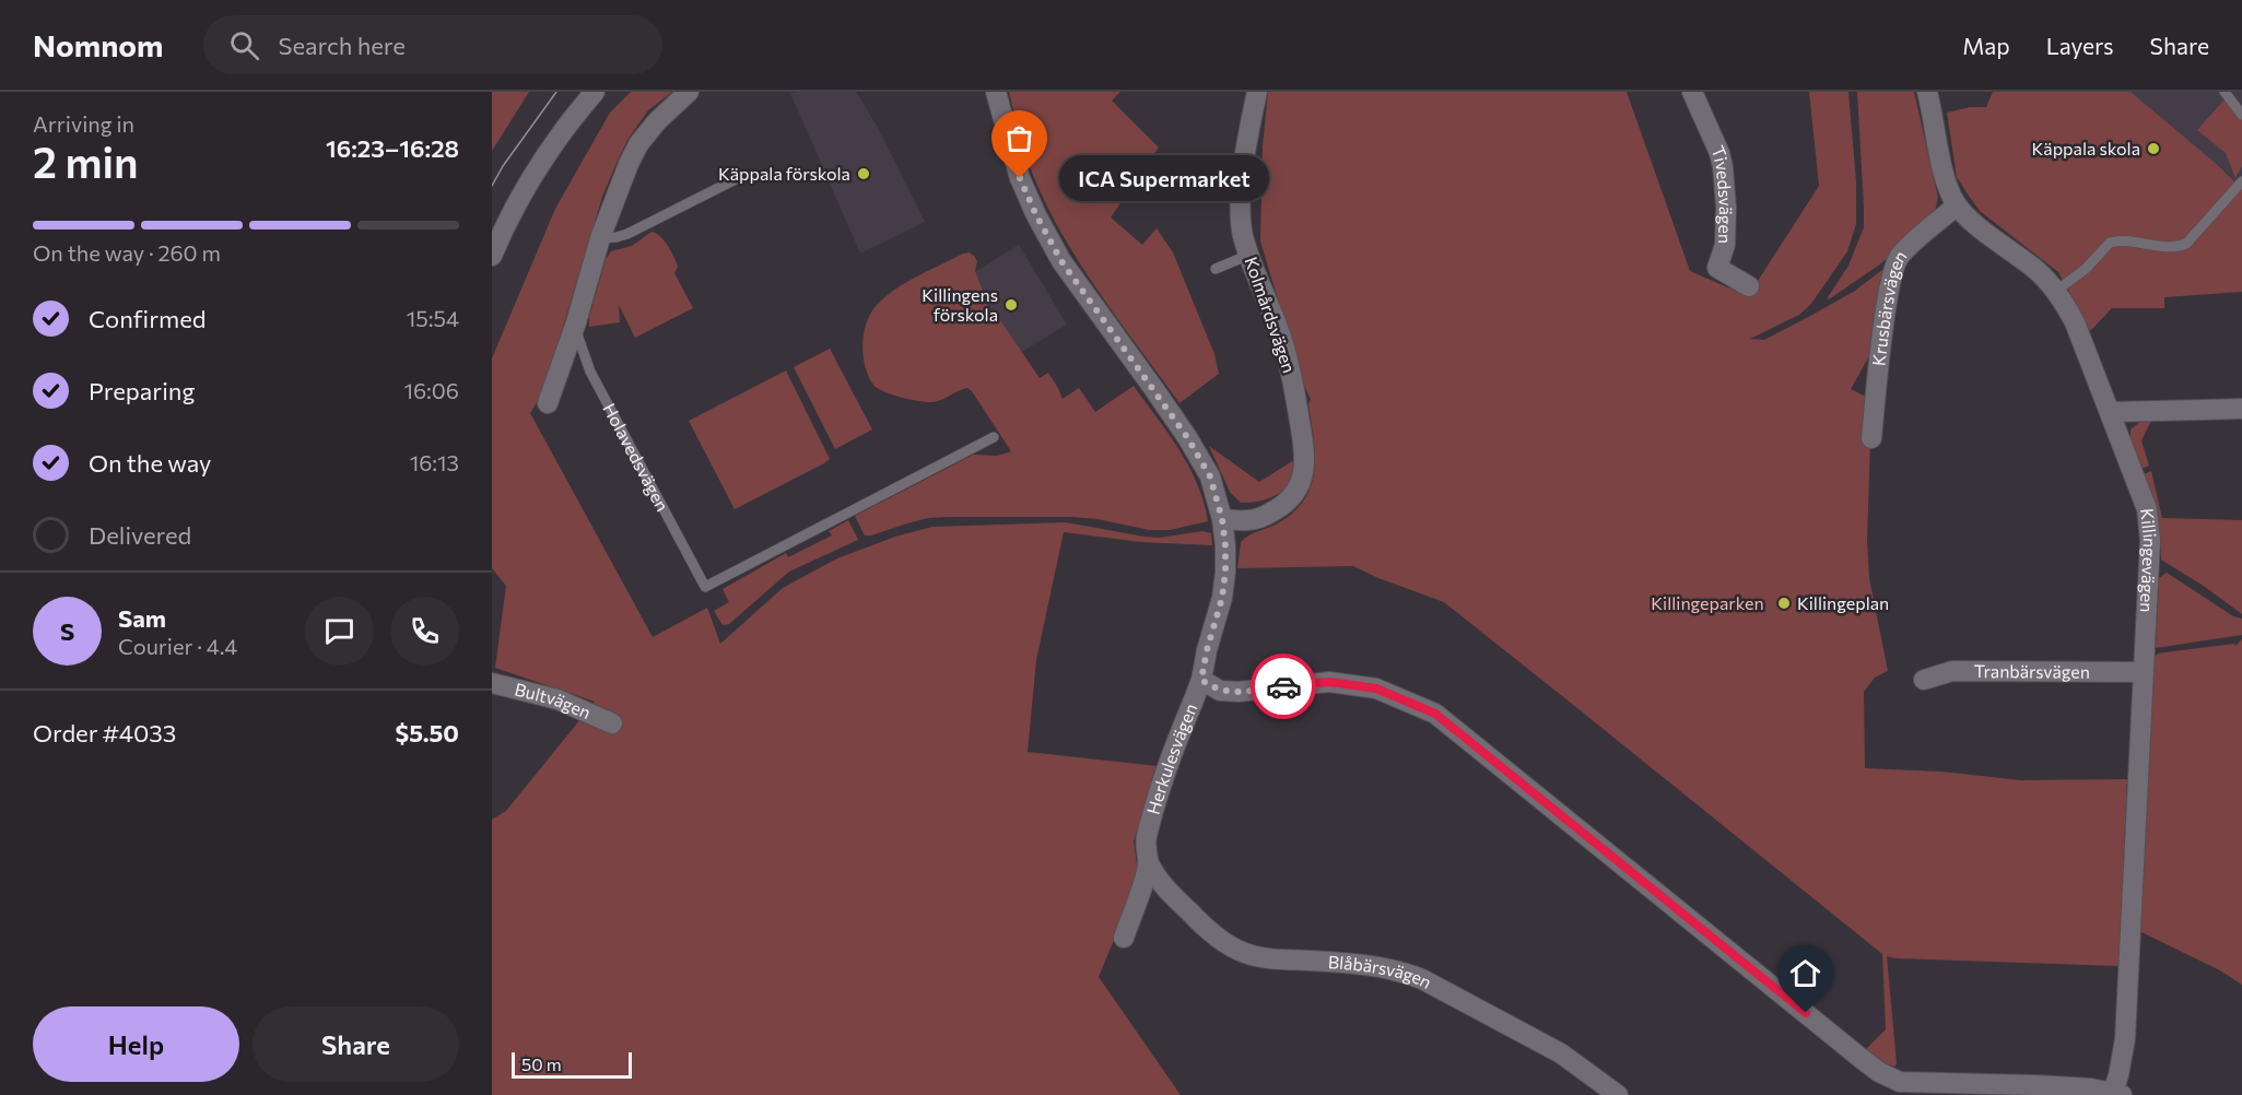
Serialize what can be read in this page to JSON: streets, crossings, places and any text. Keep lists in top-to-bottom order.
{
  "streets": {
    "street": [
      "Tivedsvägen",
      "Krusbärsvägen",
      "Kolmårdsvägen",
      "Holavedsvägen",
      "Killingevägen",
      "Tranbärsvägen",
      "Bultvägen",
      "Herkulesvägen",
      "Blåbärsvägen"
    ]
  },
  "crossings": [
    ["Krusbärsvägen", "Killingevägen"],
    ["Kolmårdsvägen", "Herkulesvägen"],
    ["Killingevägen", "Tranbärsvägen"],
    ["Herkulesvägen", "Blåbärsvägen"]
  ],
  "parks": ["Killingeparken"],
  "places": [
    "Käppala skola",
    "Käppala förskola",
    "ICA Supermarket",
    "Killingens förskola",
    "Killingeplan"
  ],
  "scale_bar": "50 m",
  "page": {
    "header": "Nomnom",
    "search": "Search here",
    "nav": ["Map", "Layers", "Share"],
    "heading": ["2 min", "Arriving in", "16:23–16:28"],
    "panel": [
      "Sam",
      "Courier · 4.4",
      "Order #4033",
      "$5.50"
    ],
    "bubble": "ICA Supermarket",
    "bar": "On the way · 260 m",
    "list": [
      ["Confirmed", "15:54"],
      ["Preparing", "16:06"],
      ["On the way", "16:13"],
      "Delivered"
    ],
    "round": "S",
    "buttons": ["Help", "Share"],
    "scale": "50 m"
  }
}
